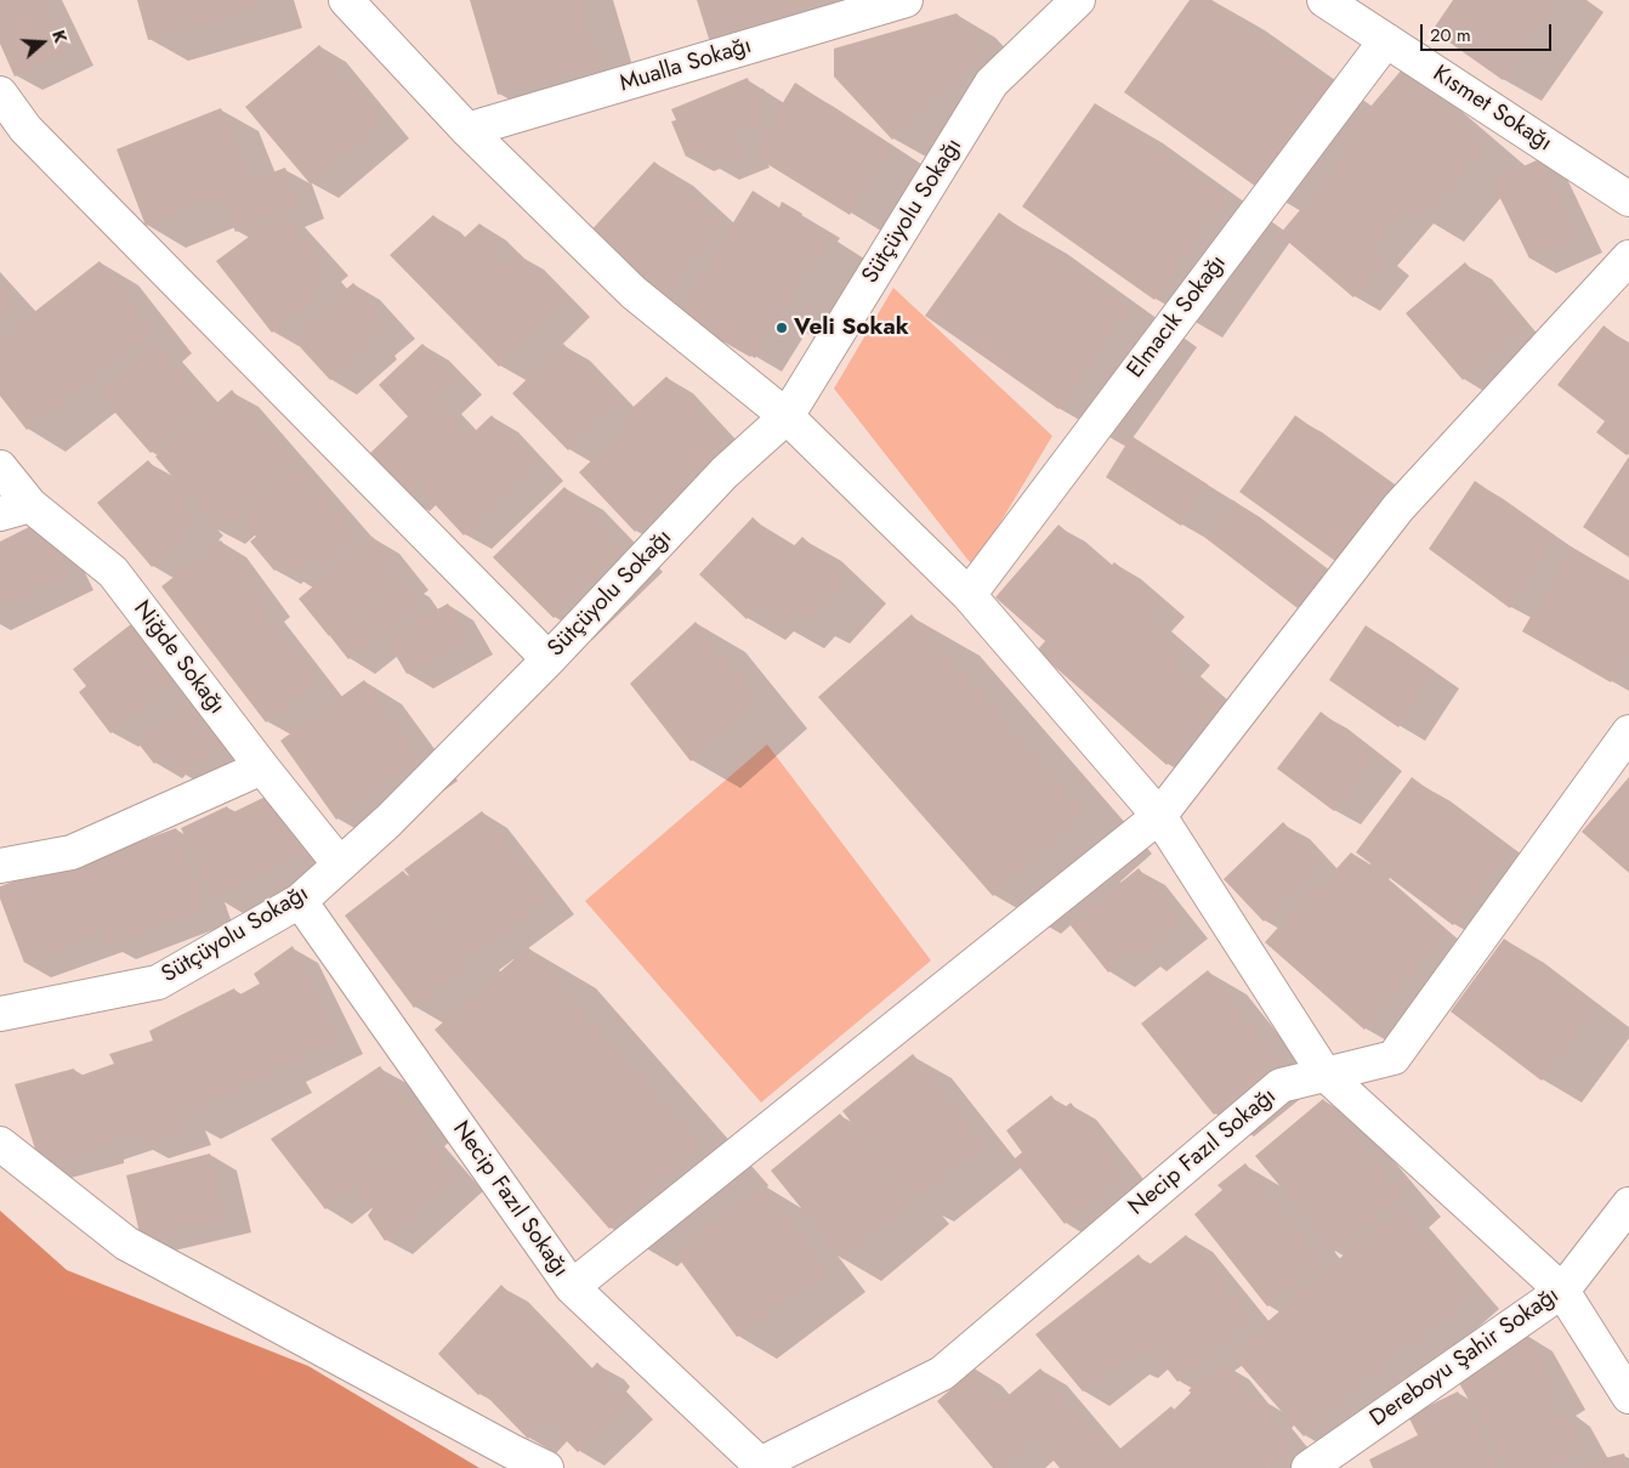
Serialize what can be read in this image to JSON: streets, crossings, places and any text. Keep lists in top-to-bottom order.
{
  "streets": {
    "street": [
      "Mualla Sokağı",
      "Kısmet Sokağı",
      "Sütçüyolu Sokağı",
      "Elmacık Sokağı",
      "Niğde Sokağı",
      "Necip Fazıl Sokağı",
      "Dereboyu Şahir Sokağı"
    ]
  },
  "crossings": [
    ["Kısmet Sokağı", "Elmacık Sokağı"],
    ["Sütçüyolu Sokağı", "Niğde Sokağı"],
    ["Sütçüyolu Sokağı", "Necip Fazıl Sokağı"]
  ],
  "places": ["Veli Sokak"],
  "scale_bar": "20 m",
  "north": "right"
}
